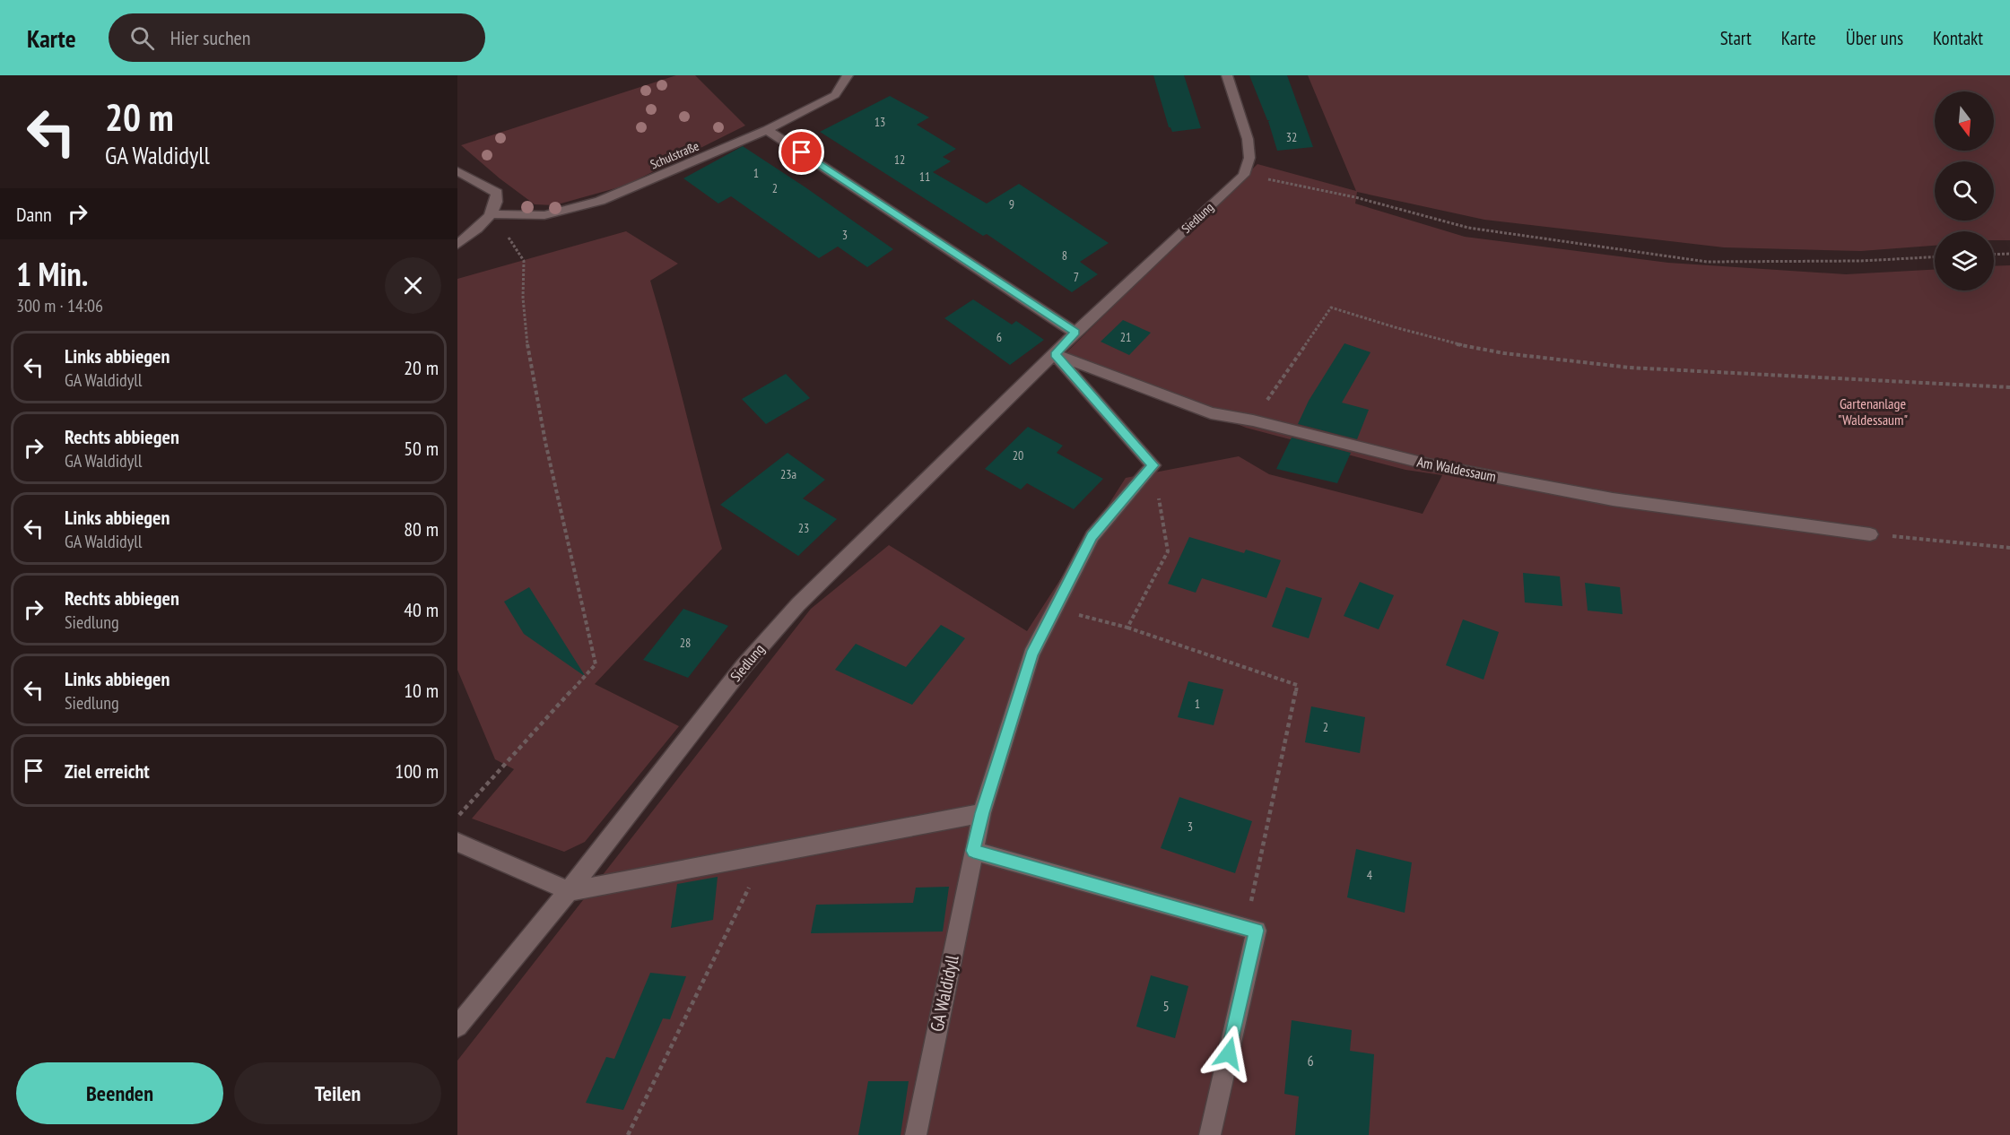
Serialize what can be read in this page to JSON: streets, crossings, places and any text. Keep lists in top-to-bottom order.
{
  "streets": {
    "street": [
      "Schulstraße",
      "Siedlung",
      "Am Waldessaum",
      "GA Waldidyll"
    ]
  },
  "crossings": [
    ["Siedlung", "Am Waldessaum"]
  ],
  "parks": ["Gartenanlage \"Waldessaum\""],
  "house_numbers": [
    "13",
    "32",
    "12",
    "1",
    "11",
    "2",
    "9",
    "3",
    "8",
    "7",
    "6",
    "21",
    "20",
    "23a",
    "23",
    "28",
    "1",
    "2",
    "3",
    "4",
    "5",
    "6"
  ],
  "north": "bottom",
  "page": {
    "header": "Karte",
    "search": "Hier suchen",
    "nav": [
      "Start",
      "Karte",
      "Über uns",
      "Kontakt"
    ],
    "turn": ["20 m", "GA Waldidyll"],
    "then": "Dann",
    "heading": ["1 Min.", "300 m · 14:06"],
    "list": [
      {
        "name": "Links abbiegen",
        "note": "GA Waldidyll",
        "value": "20 m"
      },
      {
        "name": "Rechts abbiegen",
        "note": "GA Waldidyll",
        "value": "50 m"
      },
      {
        "name": "Links abbiegen",
        "note": "GA Waldidyll",
        "value": "80 m"
      },
      {
        "name": "Rechts abbiegen",
        "note": "Siedlung",
        "value": "40 m"
      },
      {
        "name": "Links abbiegen",
        "note": "Siedlung",
        "value": "10 m"
      },
      {
        "name": "Ziel erreicht",
        "value": "100 m"
      }
    ],
    "buttons": ["Beenden", "Teilen"]
  }
}
